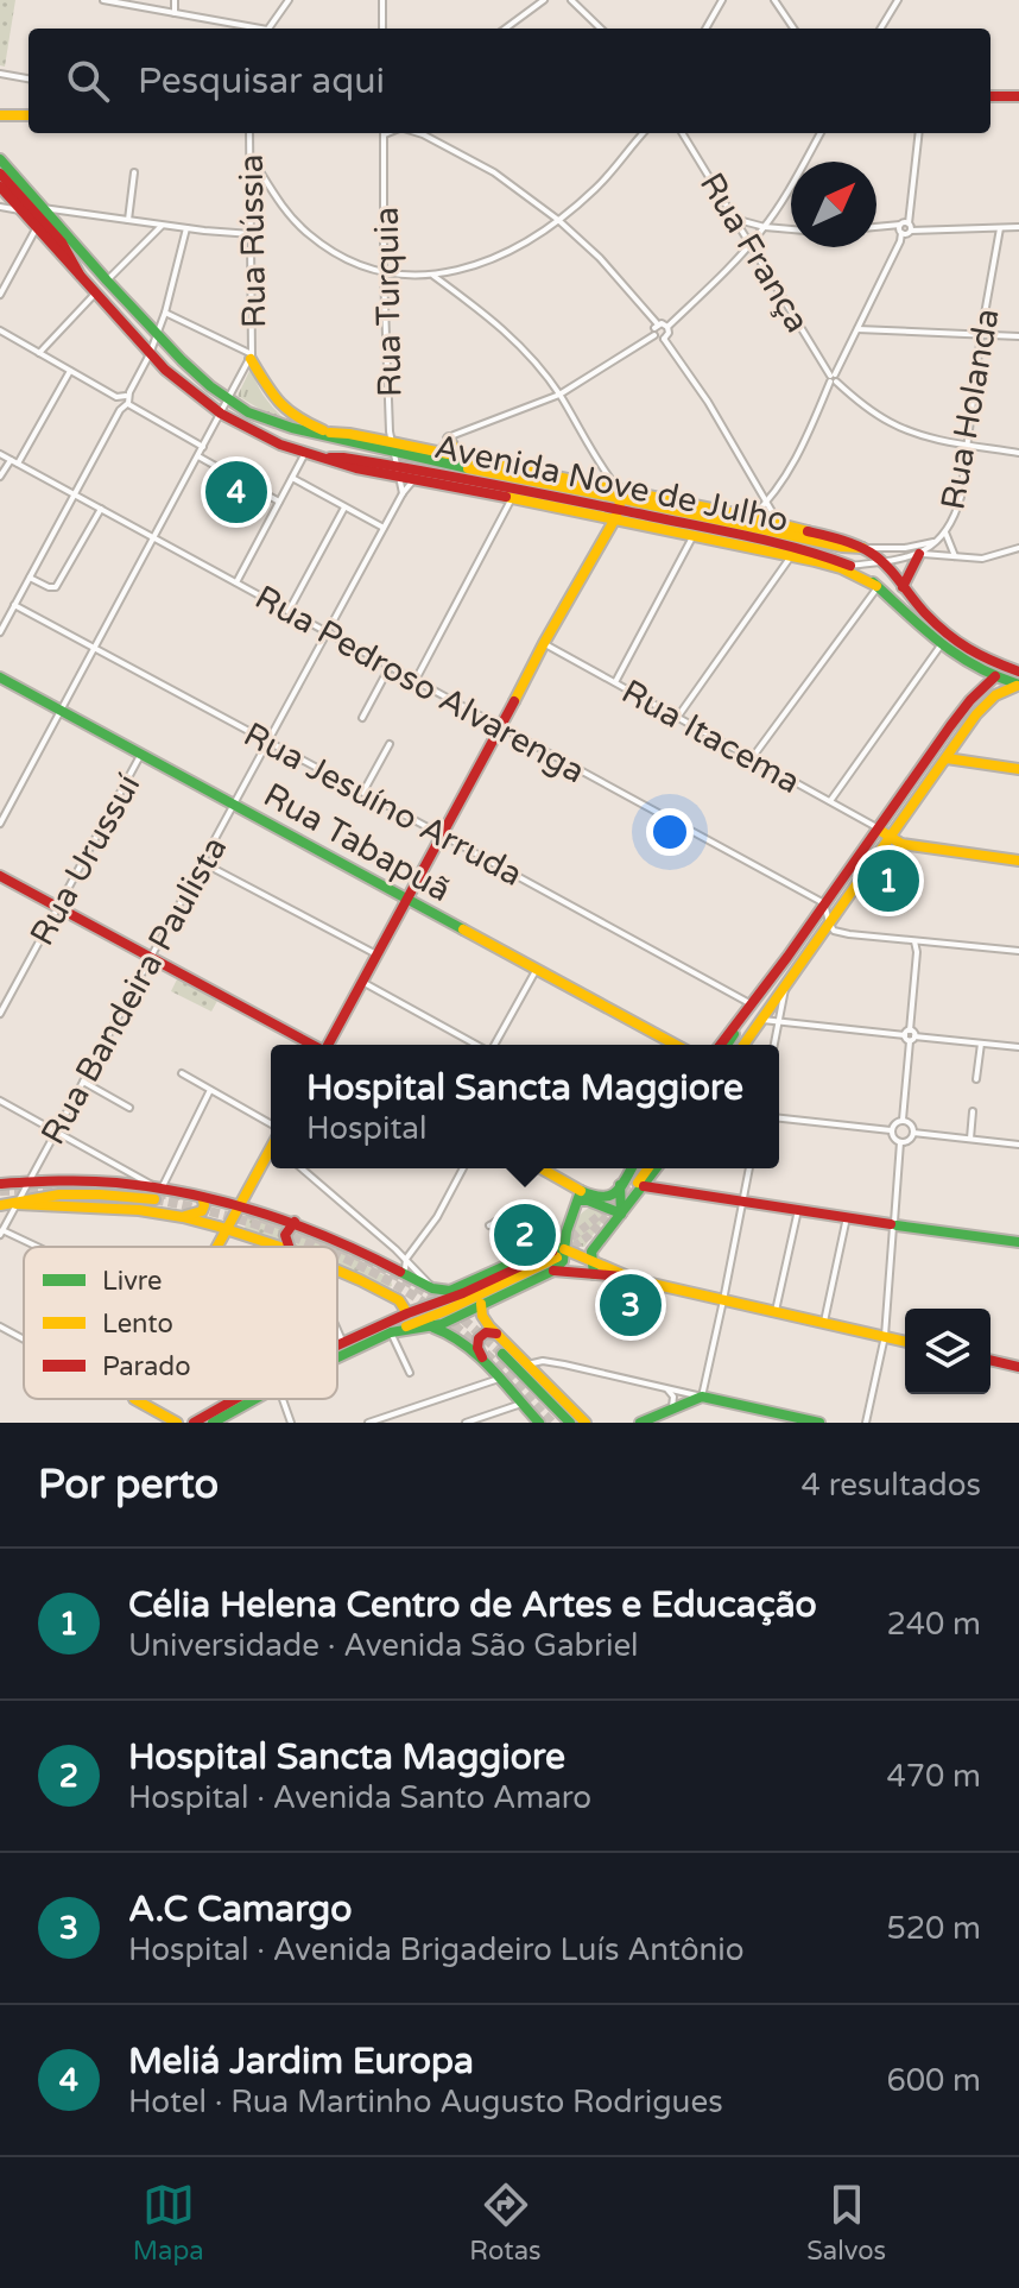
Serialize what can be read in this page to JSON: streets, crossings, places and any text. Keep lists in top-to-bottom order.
{
  "streets": {
    "main road": ["Avenida Nove de Julho", "Rua Tabapuã"],
    "street": [
      "Rua Rússia",
      "Rua França",
      "Rua Turquia",
      "Rua Holanda",
      "Rua Pedroso Alvarenga",
      "Rua Itacema",
      "Rua Jesuíno Arruda",
      "Rua Urussuí",
      "Rua Bandeira Paulista"
    ]
  },
  "crossings": [
    ["Rua França", "Rua Holanda"],
    ["Rua Turquia", "Avenida Nove de Julho"],
    ["Avenida Nove de Julho", "Rua Bandeira Paulista"],
    ["Rua Pedroso Alvarenga", "Rua Bandeira Paulista"],
    ["Rua Jesuíno Arruda", "Rua Bandeira Paulista"],
    ["Rua Tabapuã", "Rua Urussuí"],
    ["Rua Tabapuã", "Rua Bandeira Paulista"]
  ],
  "legend": ["Livre", "Lento", "Parado"],
  "north": "top right",
  "page": {
    "search": "Pesquisar aqui",
    "pins": [
      "4",
      "1",
      "2",
      "3"
    ],
    "popup": ["Hospital Sancta Maggiore", "Hospital"],
    "heading": ["Por perto", "4 resultados"],
    "list": [
      {
        "mark": "1",
        "name": "Célia Helena Centro de Artes e Educação",
        "note": "Universidade · Avenida São Gabriel",
        "value": "240 m"
      },
      {
        "mark": "2",
        "name": "Hospital Sancta Maggiore",
        "note": "Hospital · Avenida Santo Amaro",
        "value": "470 m"
      },
      {
        "mark": "3",
        "name": "A.C Camargo",
        "note": "Hospital · Avenida Brigadeiro Luís Antônio",
        "value": "520 m"
      },
      {
        "mark": "4",
        "name": "Meliá Jardim Europa",
        "note": "Hotel · Rua Martinho Augusto Rodrigues",
        "value": "600 m"
      }
    ],
    "nav": ["Mapa", "Rotas", "Salvos"]
  }
}
